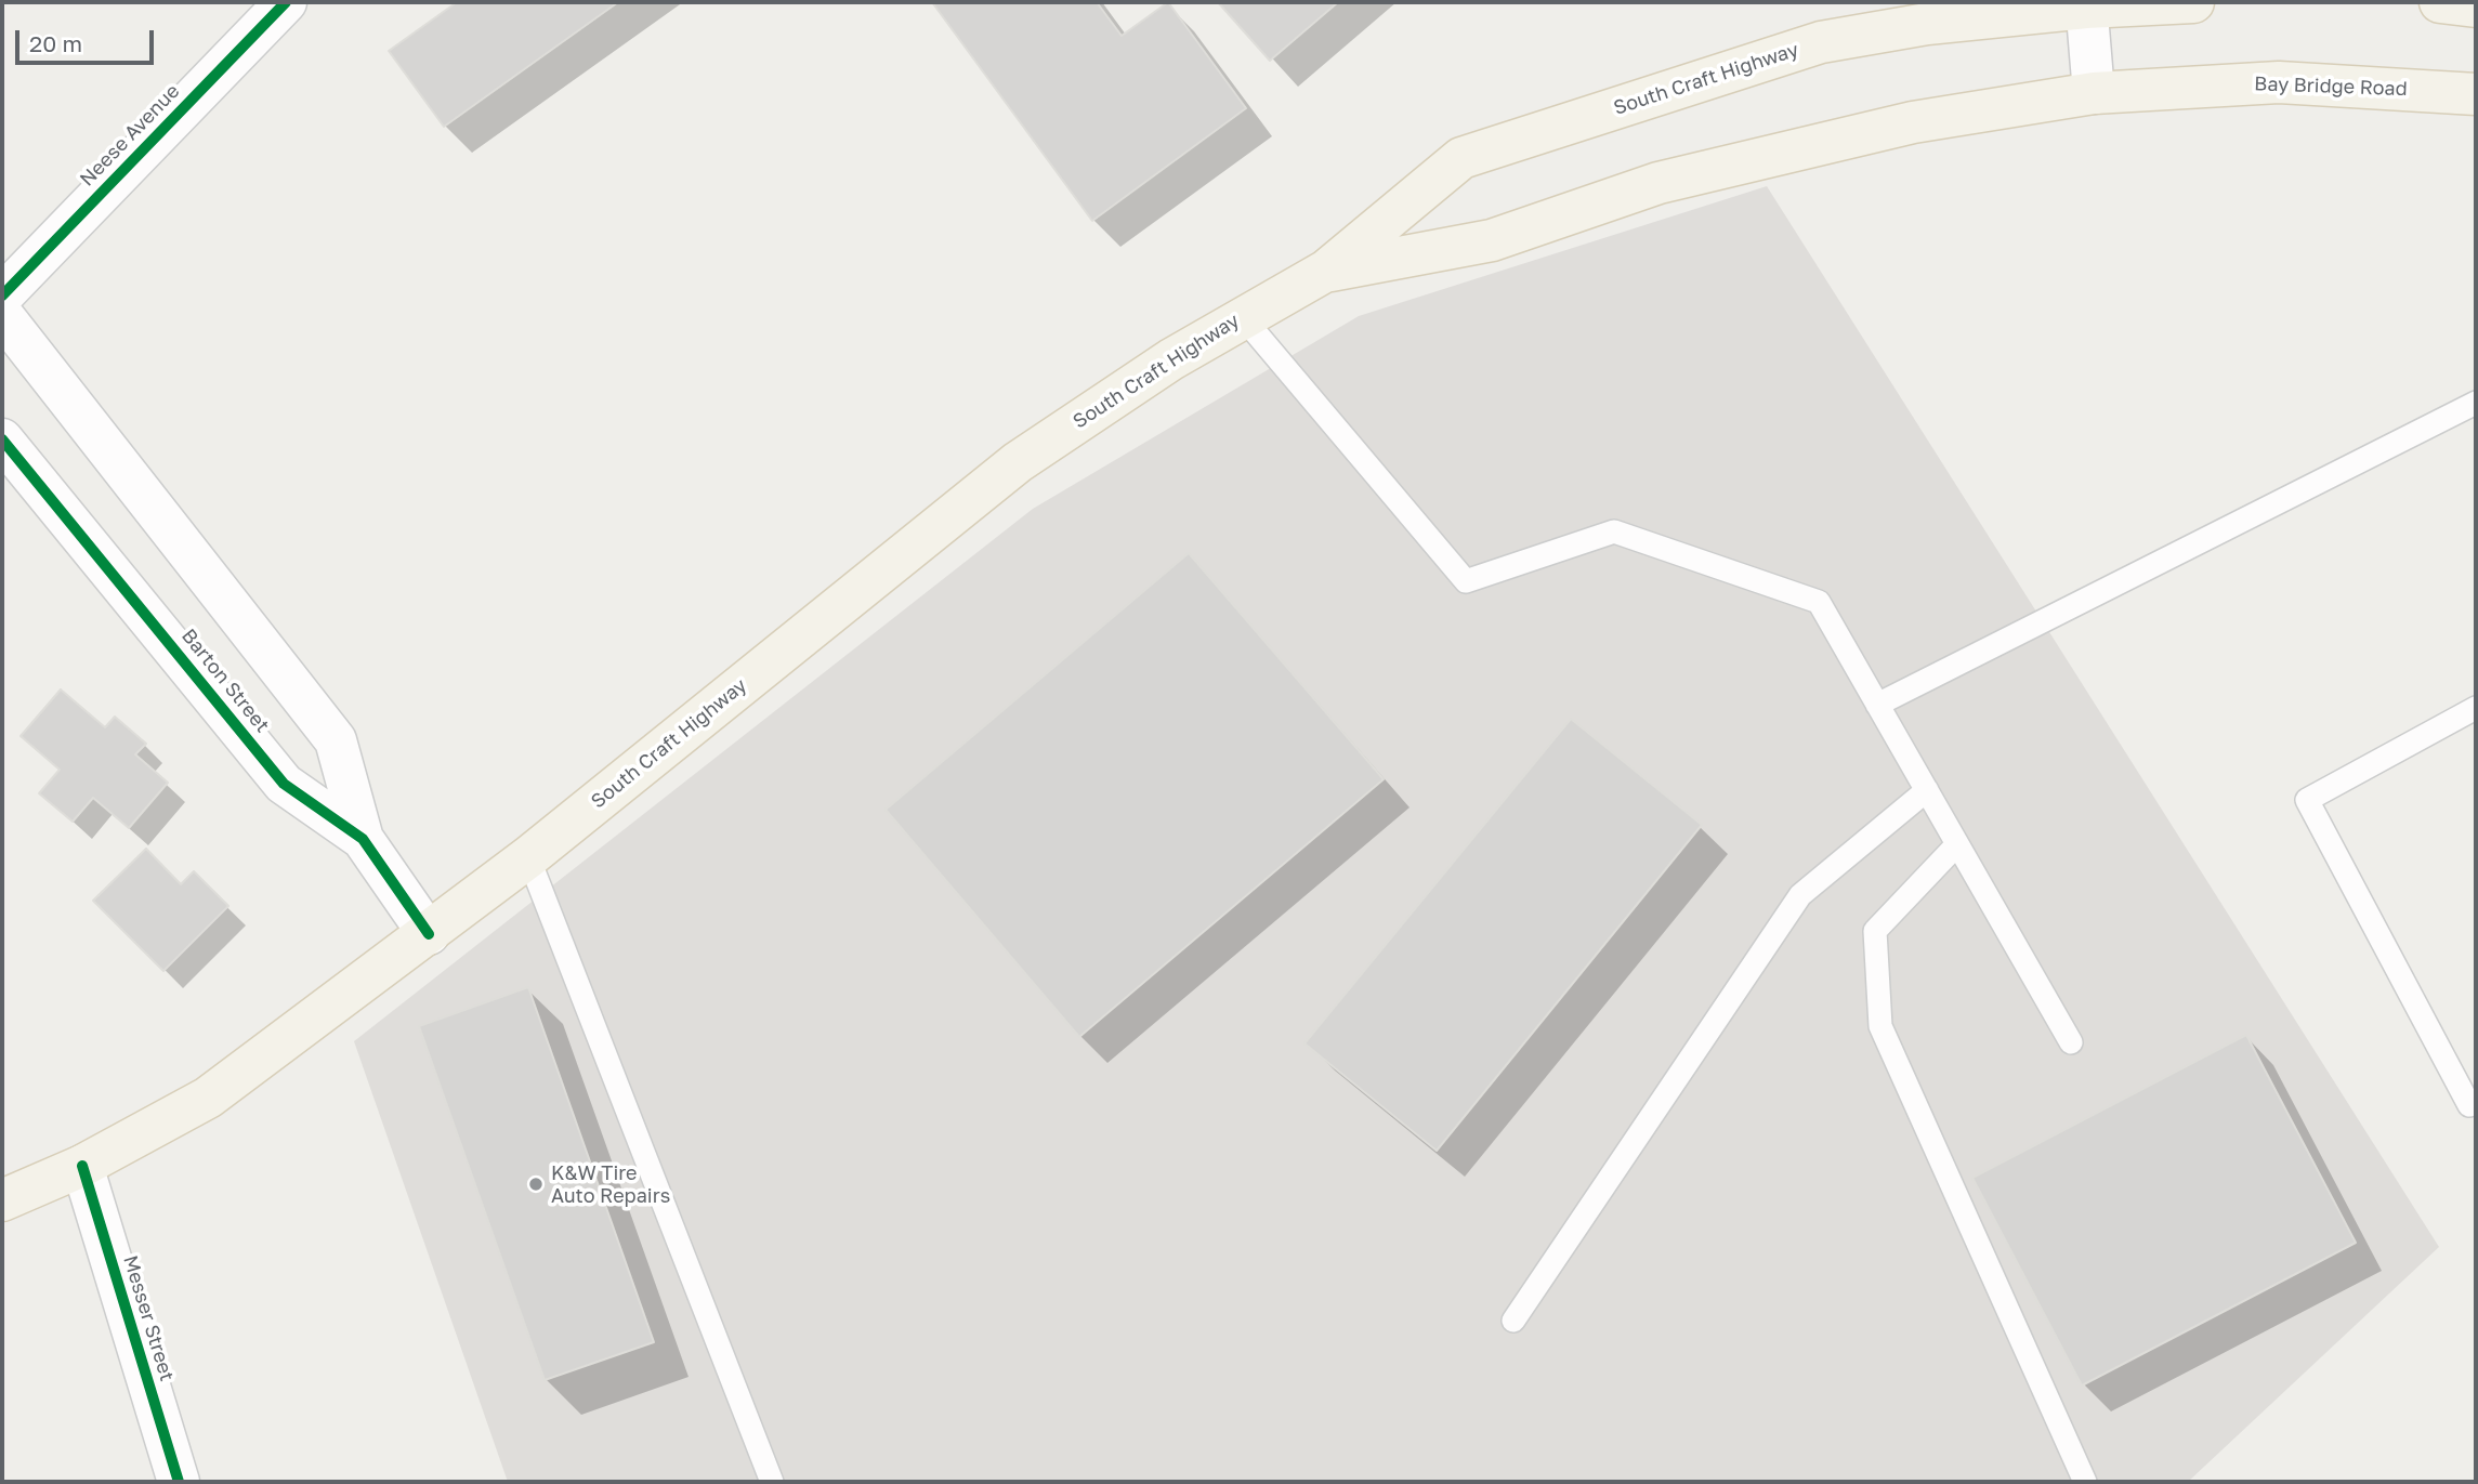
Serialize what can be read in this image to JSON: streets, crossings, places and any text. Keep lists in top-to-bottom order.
{
  "streets": {
    "main road": ["South Craft Highway", "Bay Bridge Road"],
    "street": ["Neese Avenue", "Barton Street", "Messer Street"]
  },
  "crossings": [
    ["South Craft Highway", "Bay Bridge Road"],
    ["South Craft Highway", "Barton Street"],
    ["South Craft Highway", "Messer Street"]
  ],
  "places": ["K&W Tire Auto Repairs"],
  "scale_bar": "20 m"
}
